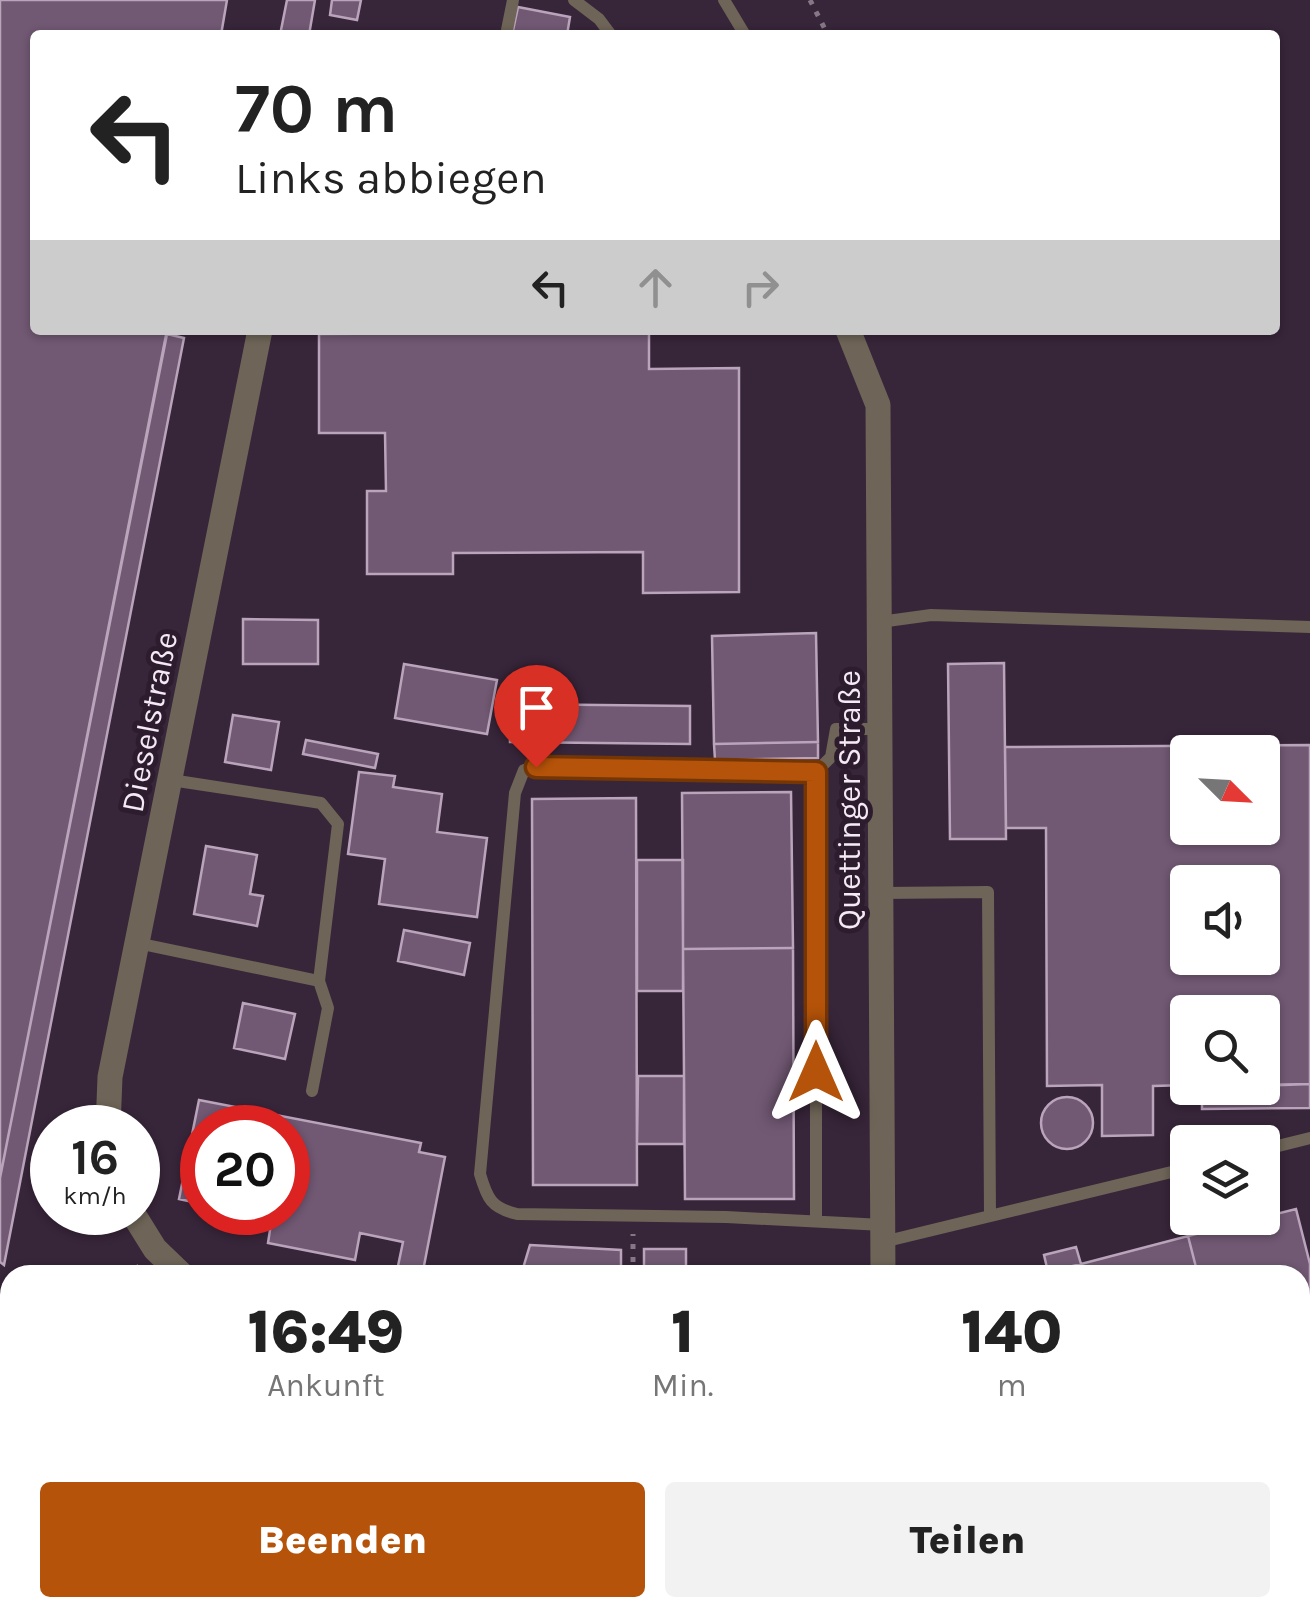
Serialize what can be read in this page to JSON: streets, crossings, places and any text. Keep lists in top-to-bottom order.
{
  "streets": {
    "street": ["Dieselstraße", "Quettinger Straße"]
  },
  "north": "bottom right",
  "page": {
    "turn": ["70 m", "Links abbiegen"],
    "speed": "16 km/h",
    "limit": "20",
    "eta": [
      "16:49",
      "Ankunft",
      "1",
      "Min.",
      "140",
      "m"
    ],
    "buttons": ["Beenden", "Teilen"]
  }
}
